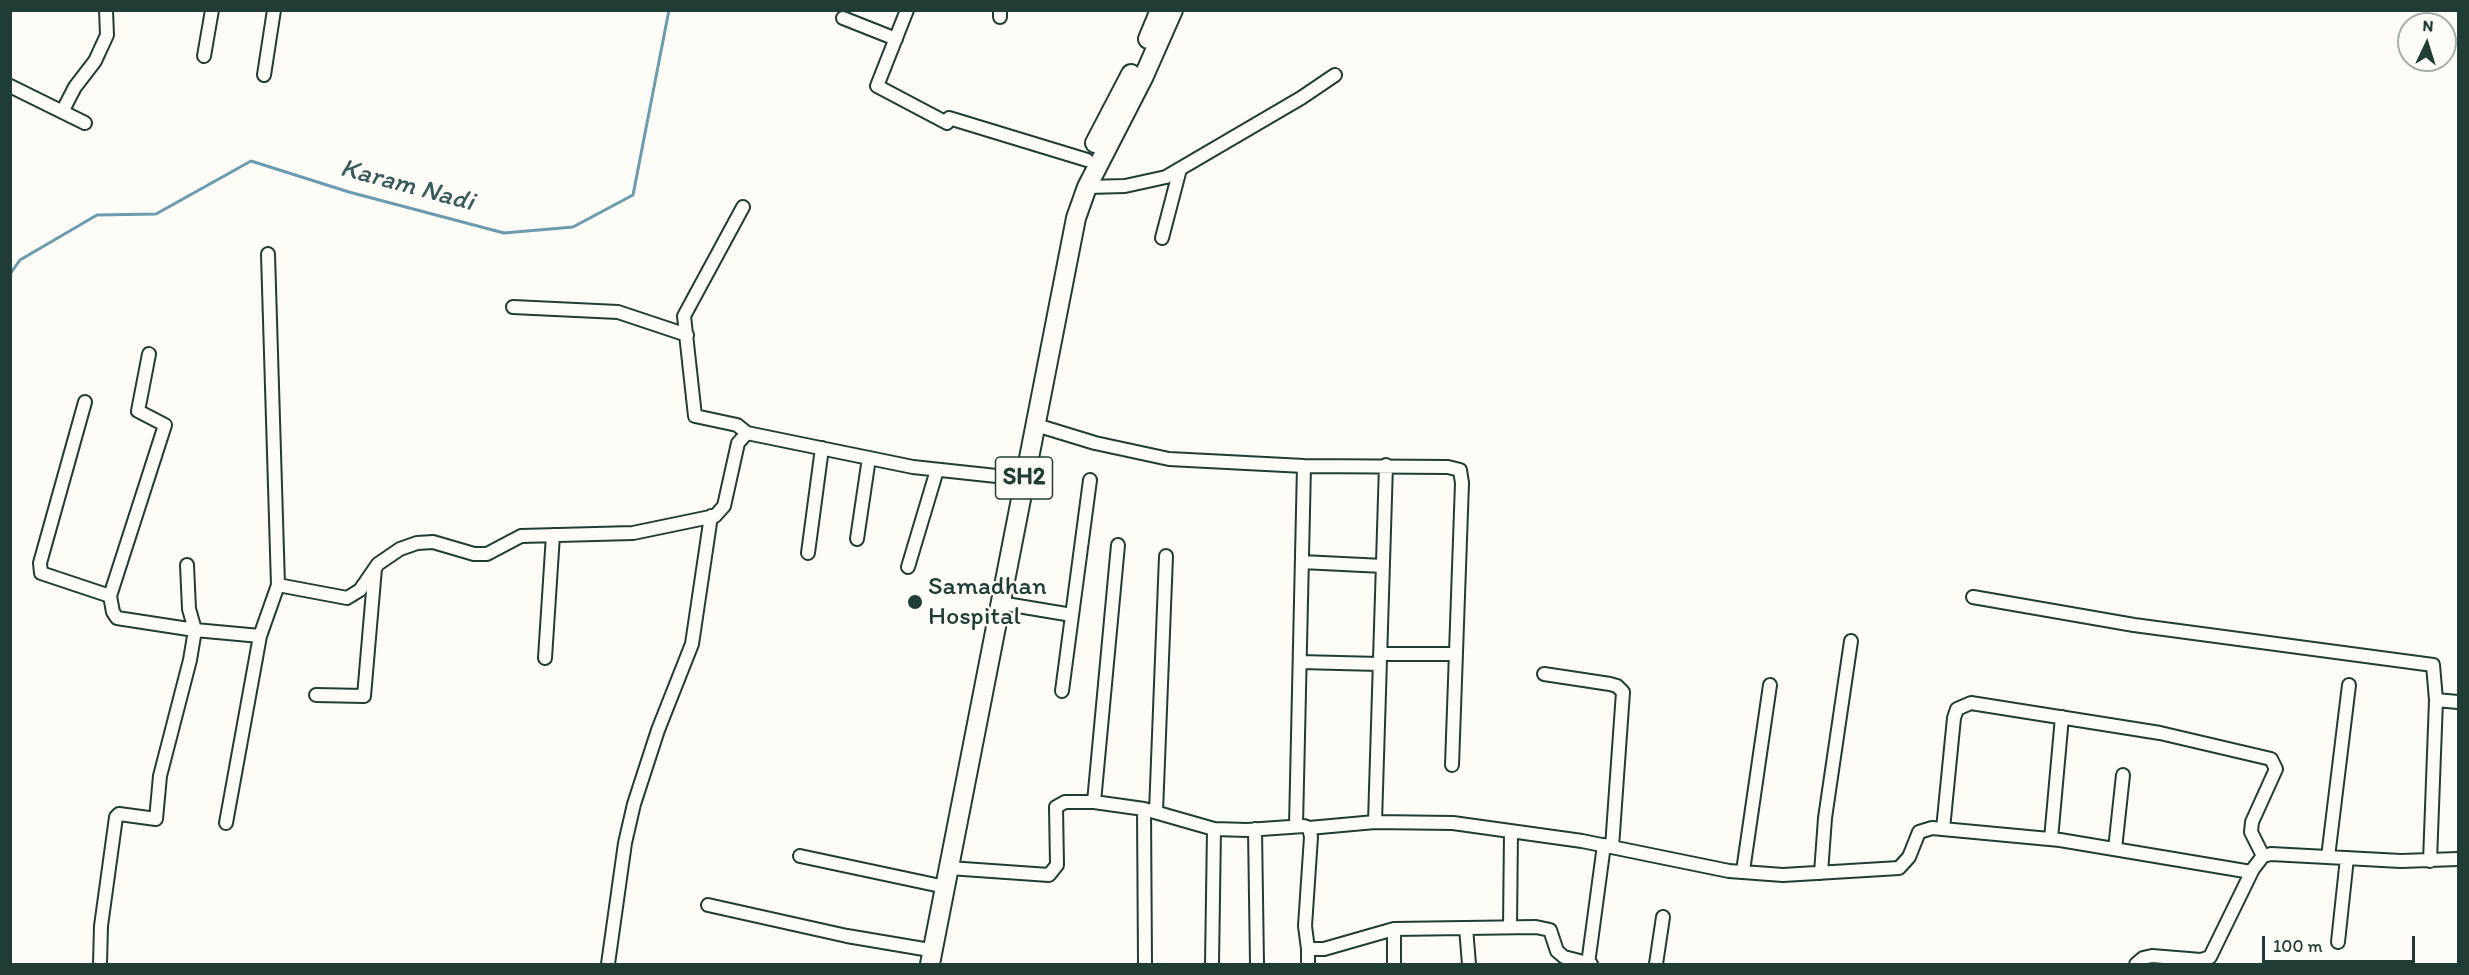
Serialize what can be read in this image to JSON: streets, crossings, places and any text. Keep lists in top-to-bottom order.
{
  "streets": {
    "main road": ["SH2"]
  },
  "water": ["Karam Nadi"],
  "places": ["Samadhan Hospital"],
  "scale_bar": "100 m",
  "north": "top"
}
